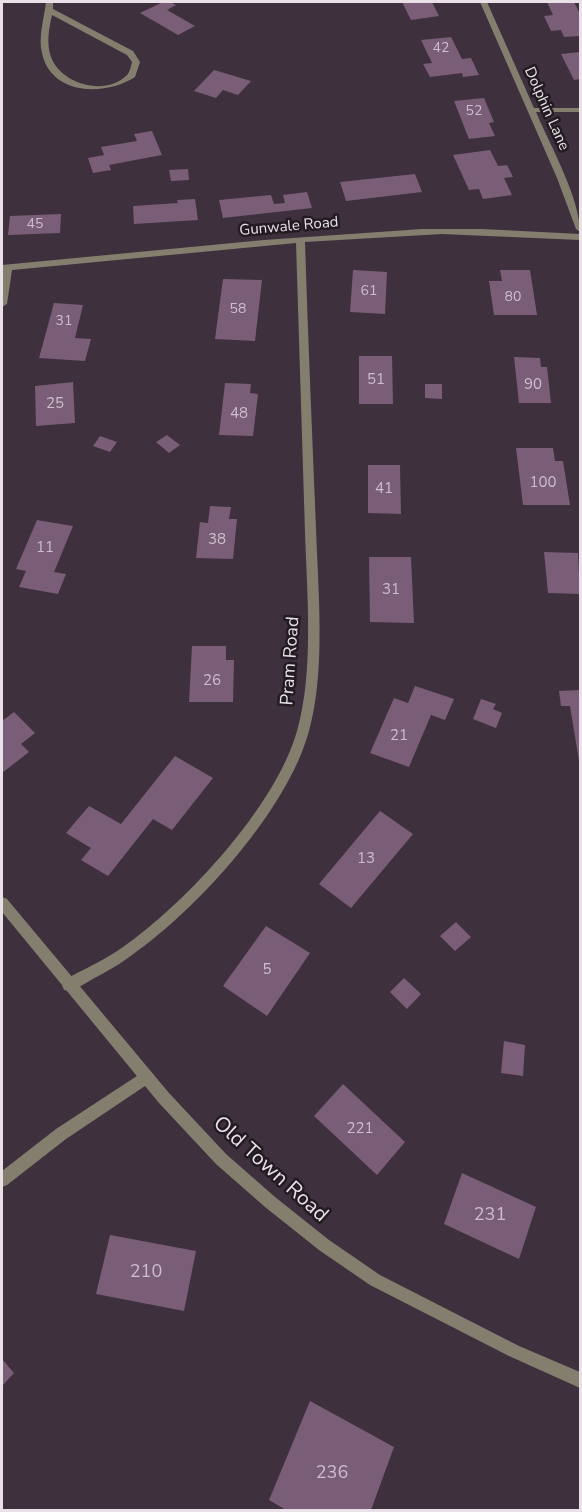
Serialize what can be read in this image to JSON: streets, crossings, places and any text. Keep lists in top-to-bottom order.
{
  "streets": {
    "street": [
      "Dolphin Lane",
      "Gunwale Road",
      "Pram Road",
      "Old Town Road"
    ]
  },
  "crossings": [
    ["Gunwale Road", "Pram Road"],
    ["Pram Road", "Old Town Road"]
  ],
  "house_numbers": [
    "42",
    "52",
    "45",
    "61",
    "80",
    "58",
    "31",
    "51",
    "90",
    "25",
    "48",
    "100",
    "41",
    "38",
    "11",
    "31",
    "26",
    "21",
    "13",
    "5",
    "221",
    "231",
    "210",
    "236"
  ]
}
